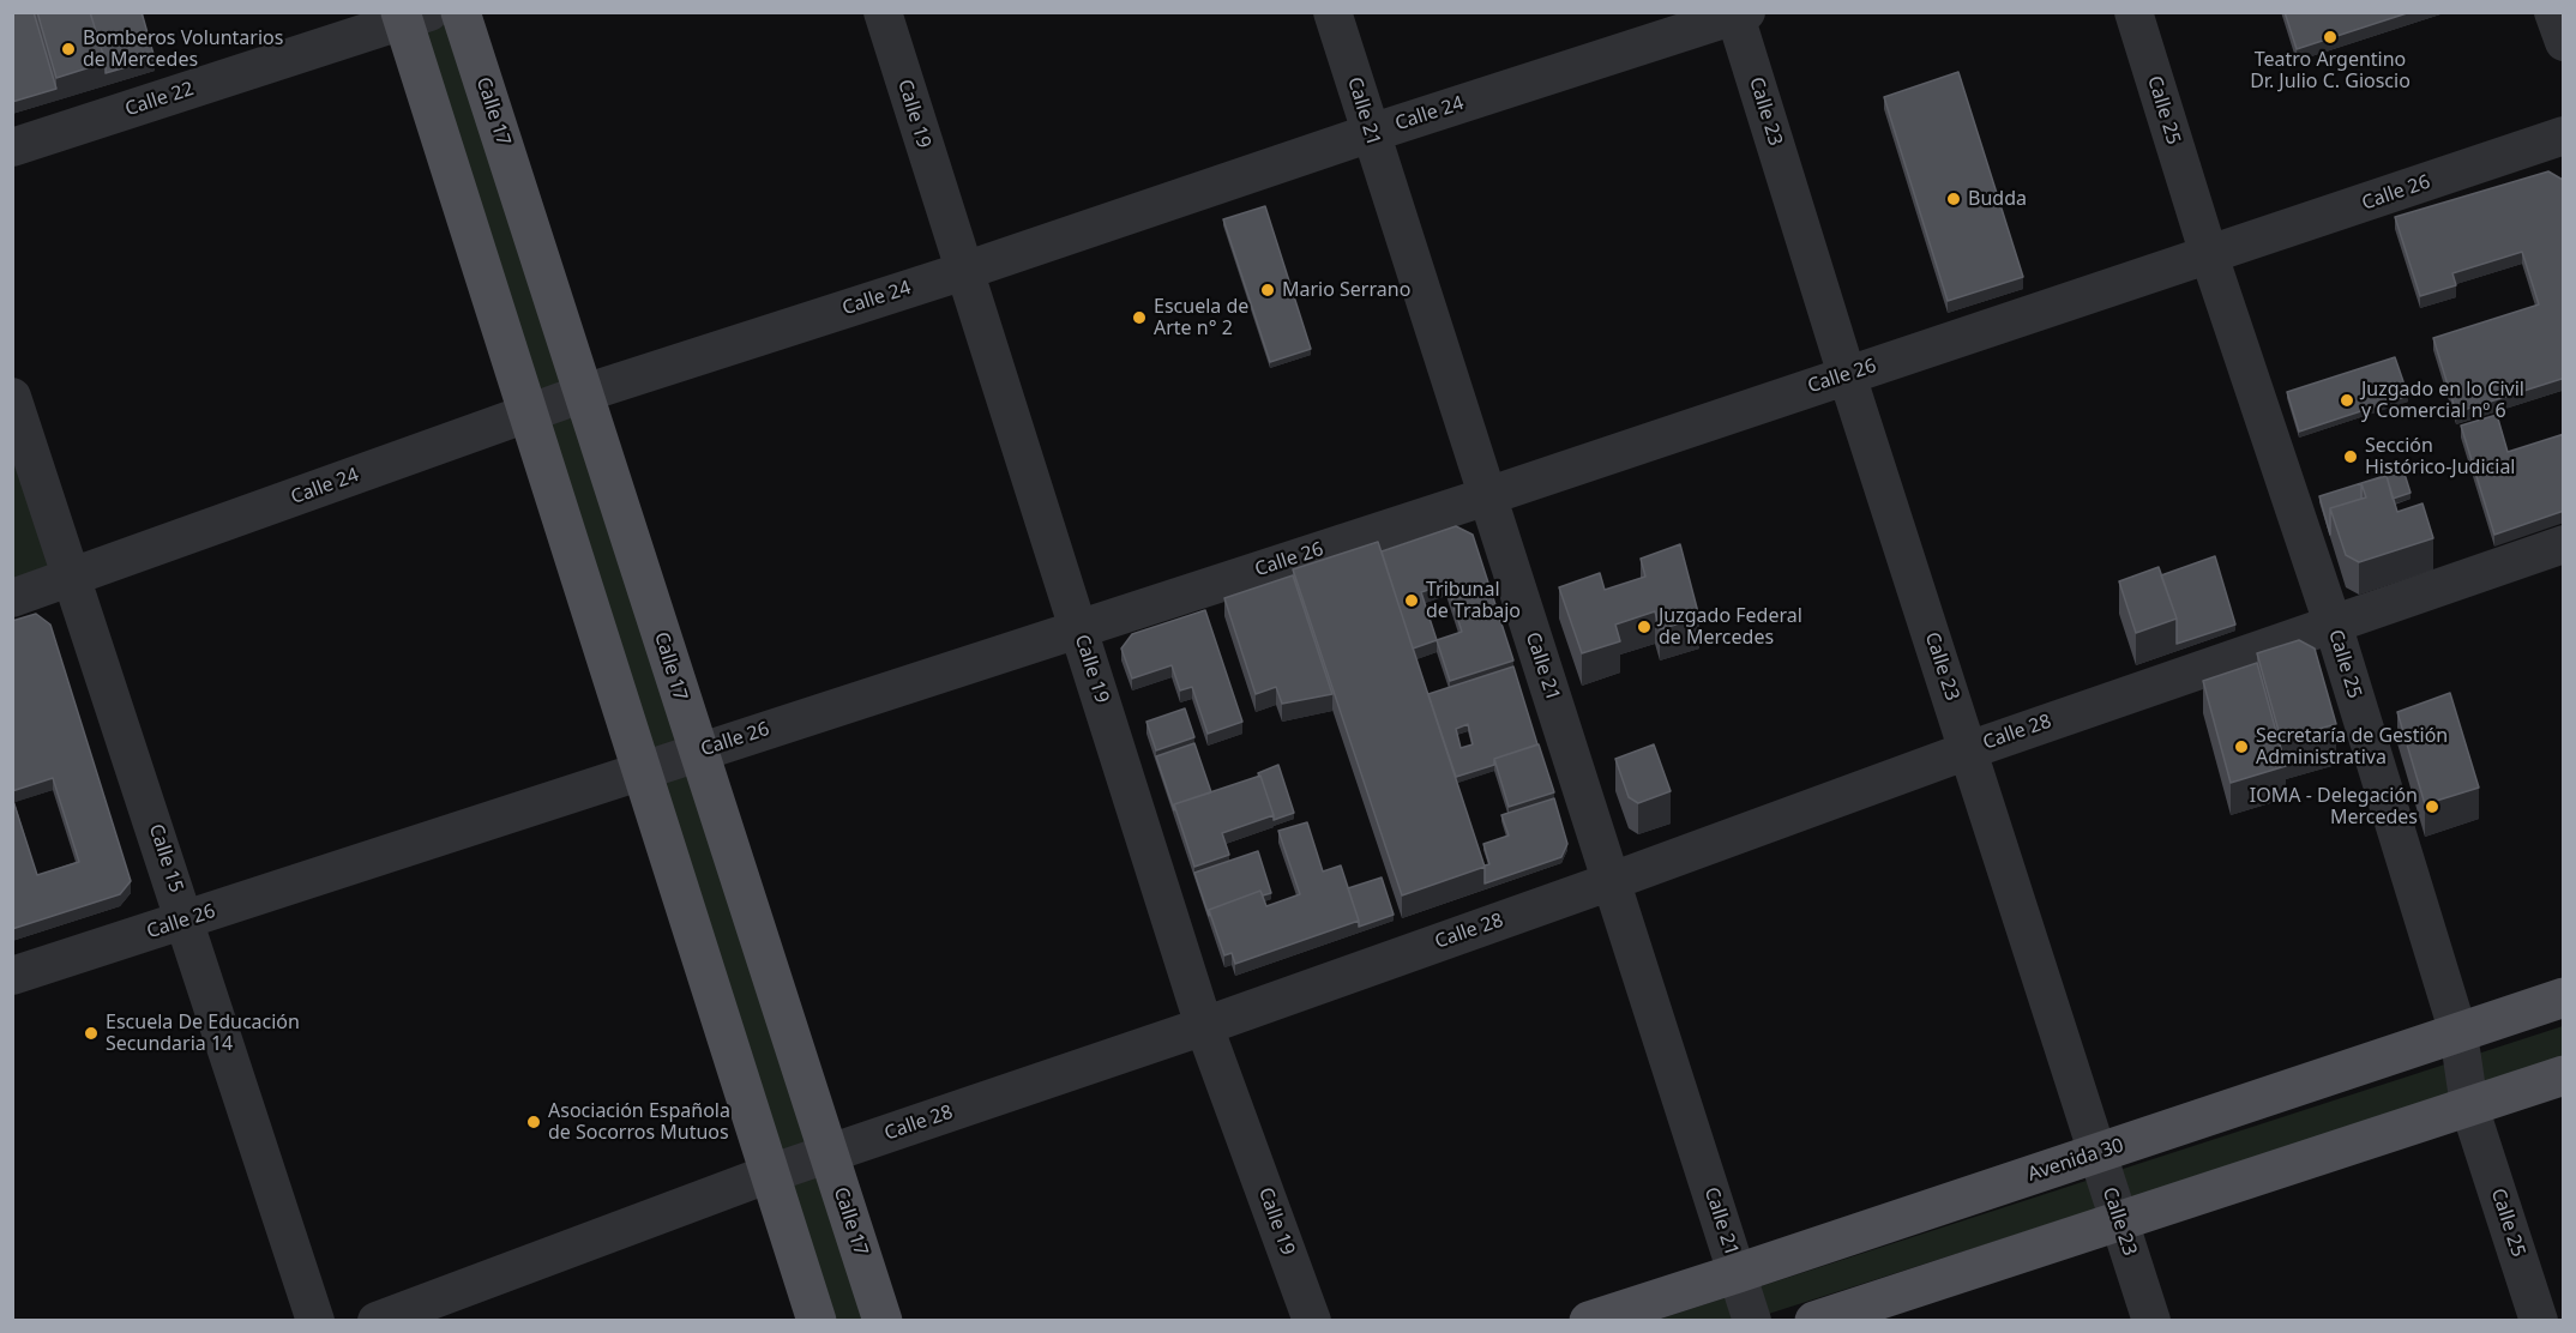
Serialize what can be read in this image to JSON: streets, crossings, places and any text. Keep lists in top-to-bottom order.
{
  "streets": {
    "main road": ["Calle 17", "Avenida 30"],
    "street": [
      "Calle 22",
      "Calle 25",
      "Calle 21",
      "Calle 23",
      "Calle 19",
      "Calle 24",
      "Calle 26",
      "Calle 28",
      "Calle 15"
    ]
  },
  "crossings": [
    ["Calle 25", "Calle 26"],
    ["Calle 25", "Calle 28"],
    ["Calle 25", "Avenida 30"],
    ["Calle 17", "Calle 24"],
    ["Calle 17", "Calle 26"],
    ["Calle 17", "Calle 28"],
    ["Calle 21", "Calle 24"],
    ["Calle 21", "Calle 26"],
    ["Calle 21", "Calle 28"],
    ["Calle 21", "Avenida 30"],
    ["Calle 23", "Calle 24"],
    ["Calle 23", "Calle 26"],
    ["Calle 23", "Calle 28"],
    ["Calle 23", "Avenida 30"],
    ["Calle 19", "Calle 24"],
    ["Calle 19", "Calle 26"],
    ["Calle 19", "Calle 28"],
    ["Calle 24", "Calle 15"],
    ["Calle 26", "Calle 15"]
  ],
  "places": [
    "Teatro Argentino Dr. Julio C. Gioscio",
    "Bomberos Voluntarios de Mercedes",
    "Budda",
    "Mario Serrano",
    "Escuela de Arte n° 2",
    "Juzgado en lo Civil y Comercial nº 6",
    "Sección Histórico-Judicial",
    "Tribunal de Trabajo",
    "Juzgado Federal de Mercedes",
    "Secretaría de Gestión Administrativa",
    "IOMA - Delegación Mercedes",
    "Escuela De Educación Secundaria 14",
    "Asociación Española de Socorros Mutuos"
  ]
}
